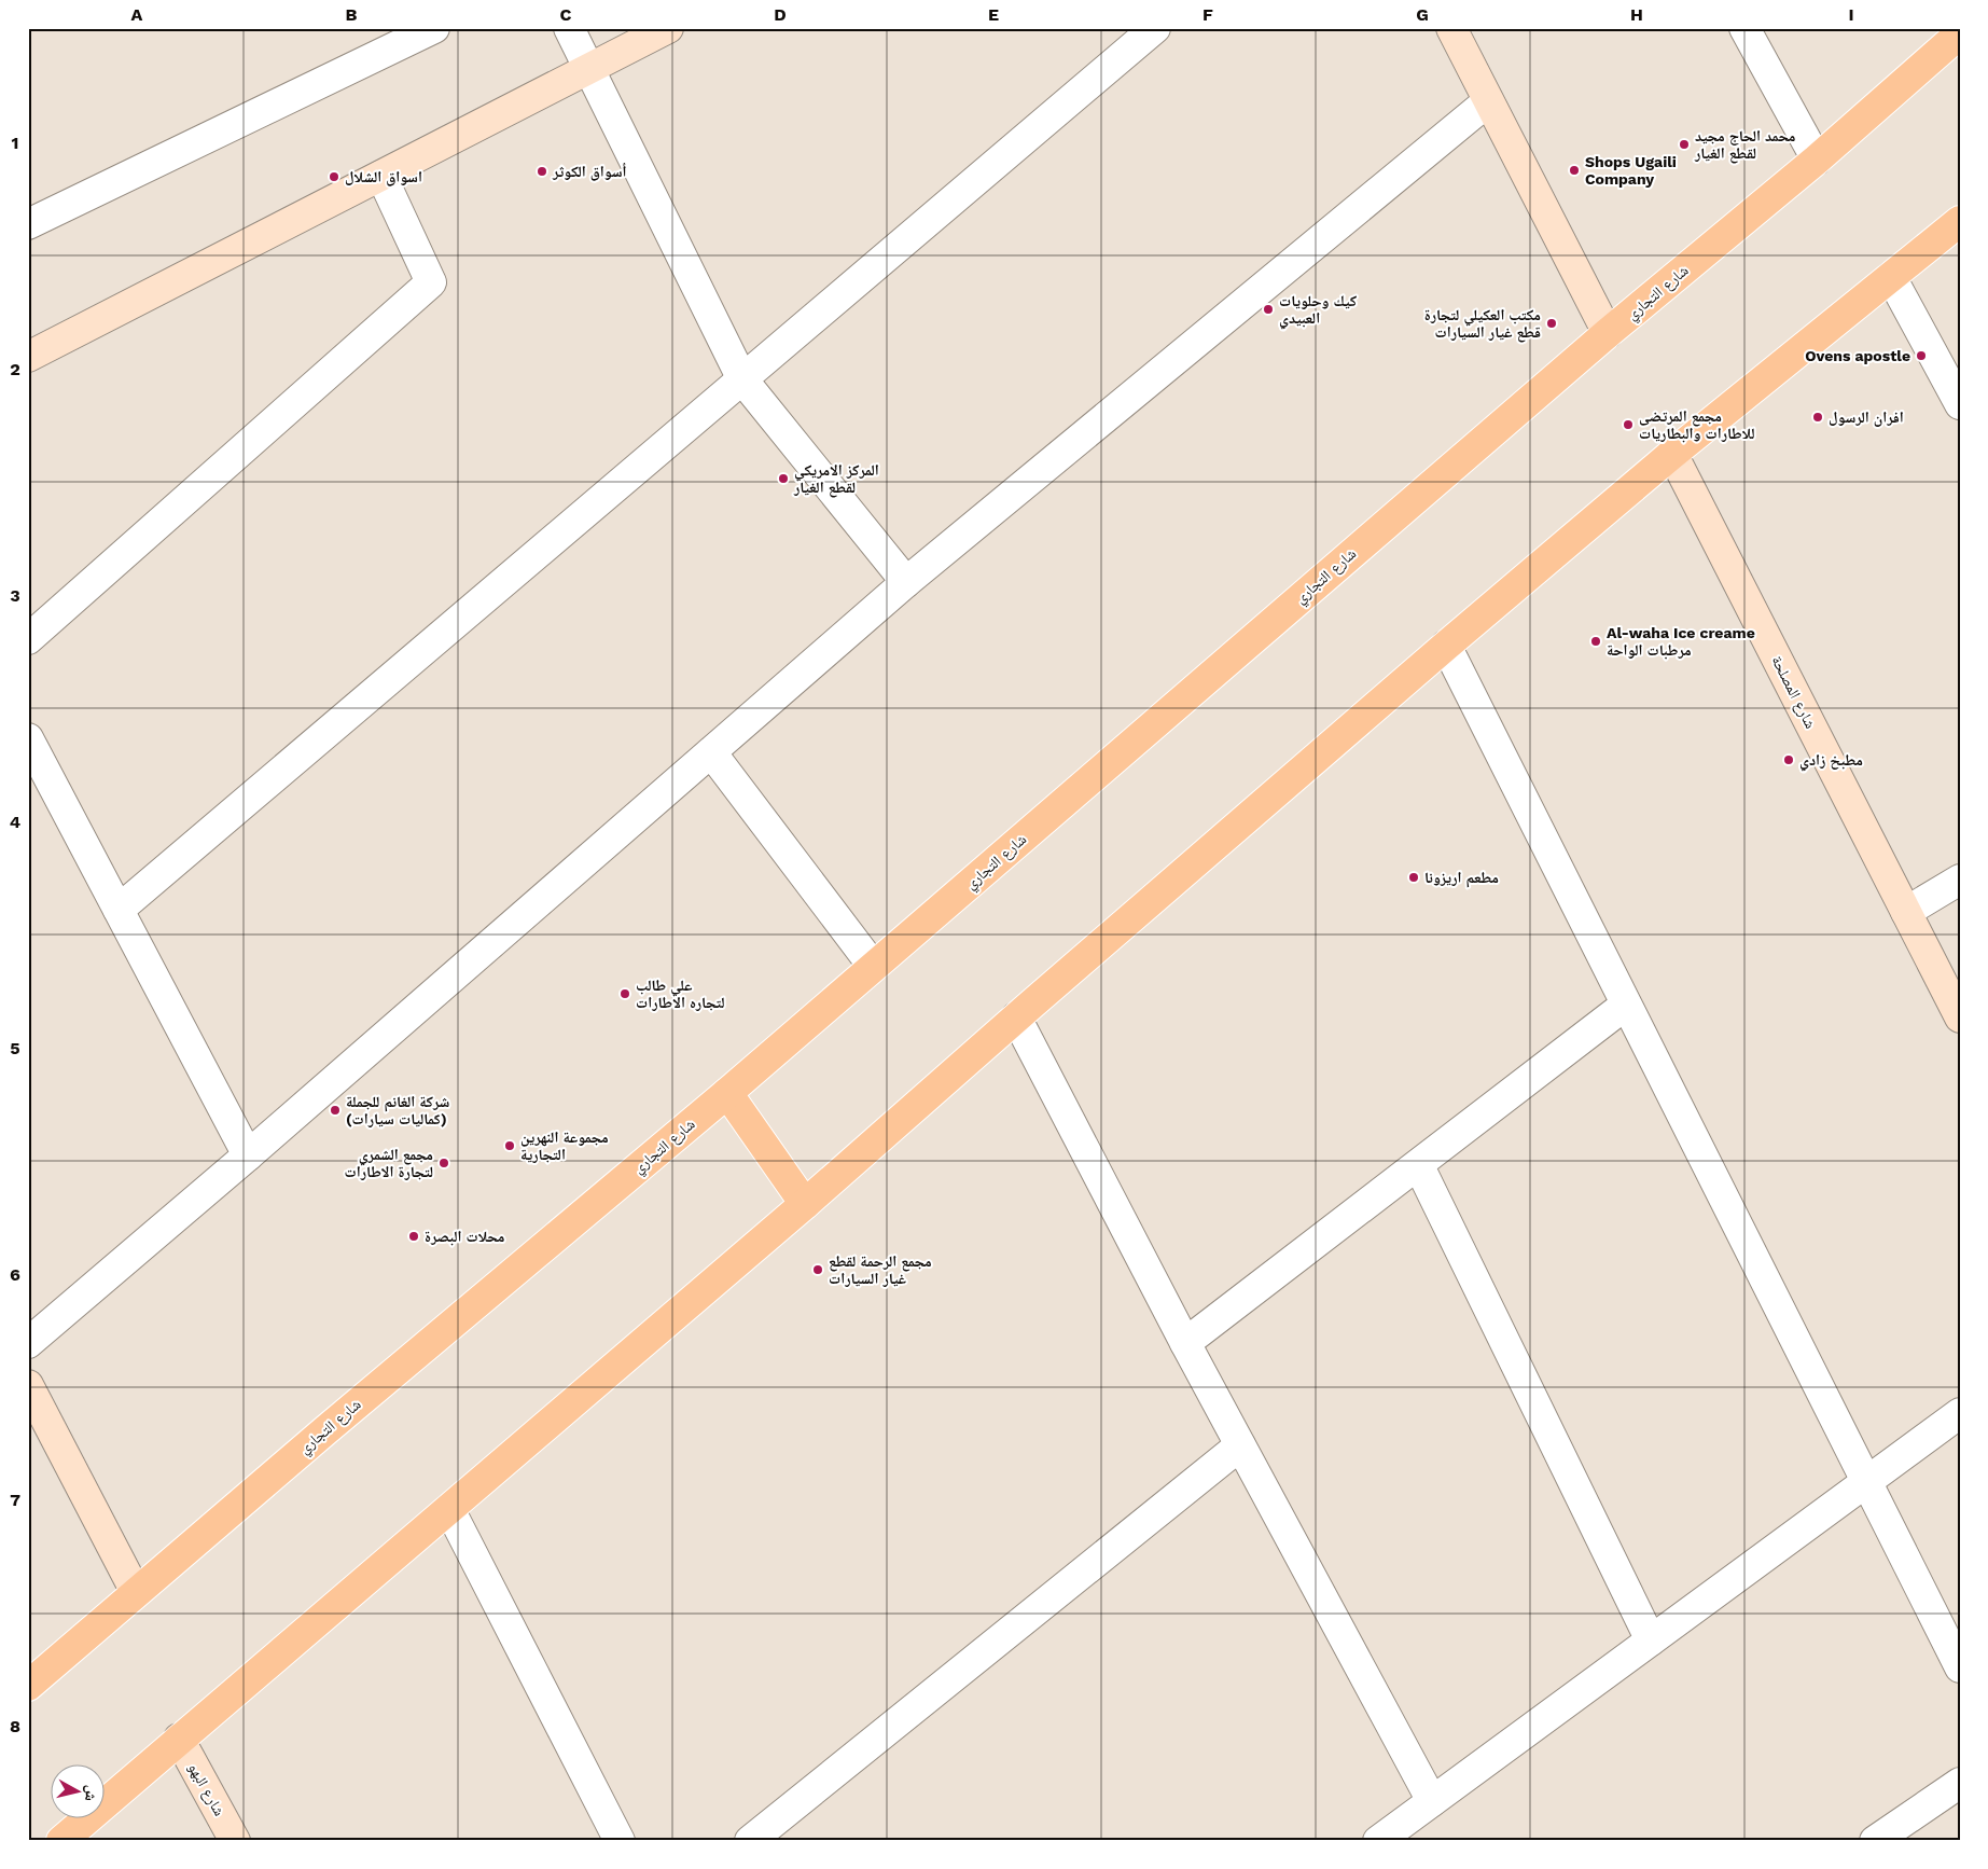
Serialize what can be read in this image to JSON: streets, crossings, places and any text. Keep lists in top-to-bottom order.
{
  "streets": {
    "main road": ["شارع التجاري"],
    "street": ["شارع المصلحة", "شارع البهو"]
  },
  "places": [
    "محمد الحاج مجيد لقطع الغيار",
    "Shops Ugaili Company",
    "أسواق الكوثر",
    "اسواق الشلال",
    "كيك وحلويات العبيدي",
    "مكتب العكيلي لتجارة قطع غيار السيارات",
    "Ovens apostle",
    "افران الرسول",
    "مجمع المرتضى للاطارات والبطاريات",
    "المركز الامريكي لقطع الغيار",
    "Al-waha Ice creame مرطبات الواحة",
    "مطبخ زادي",
    "مطعم اريزونا",
    "علي طالب لتجاره الاطارات",
    "شركة الغانم للجملة (كماليات سيارات)",
    "مجموعة النهرين التجارية",
    "مجمع الشمري لتجارة الاطارات",
    "محلات البصرة",
    "مجمع الرحمة لقطع غيار السيارات"
  ],
  "north": "right",
  "grid": {
    "columns": [
      "A",
      "B",
      "C",
      "D",
      "E",
      "F",
      "G",
      "H",
      "I"
    ],
    "rows": [
      "1",
      "2",
      "3",
      "4",
      "5",
      "6",
      "7",
      "8"
    ]
  }
}
